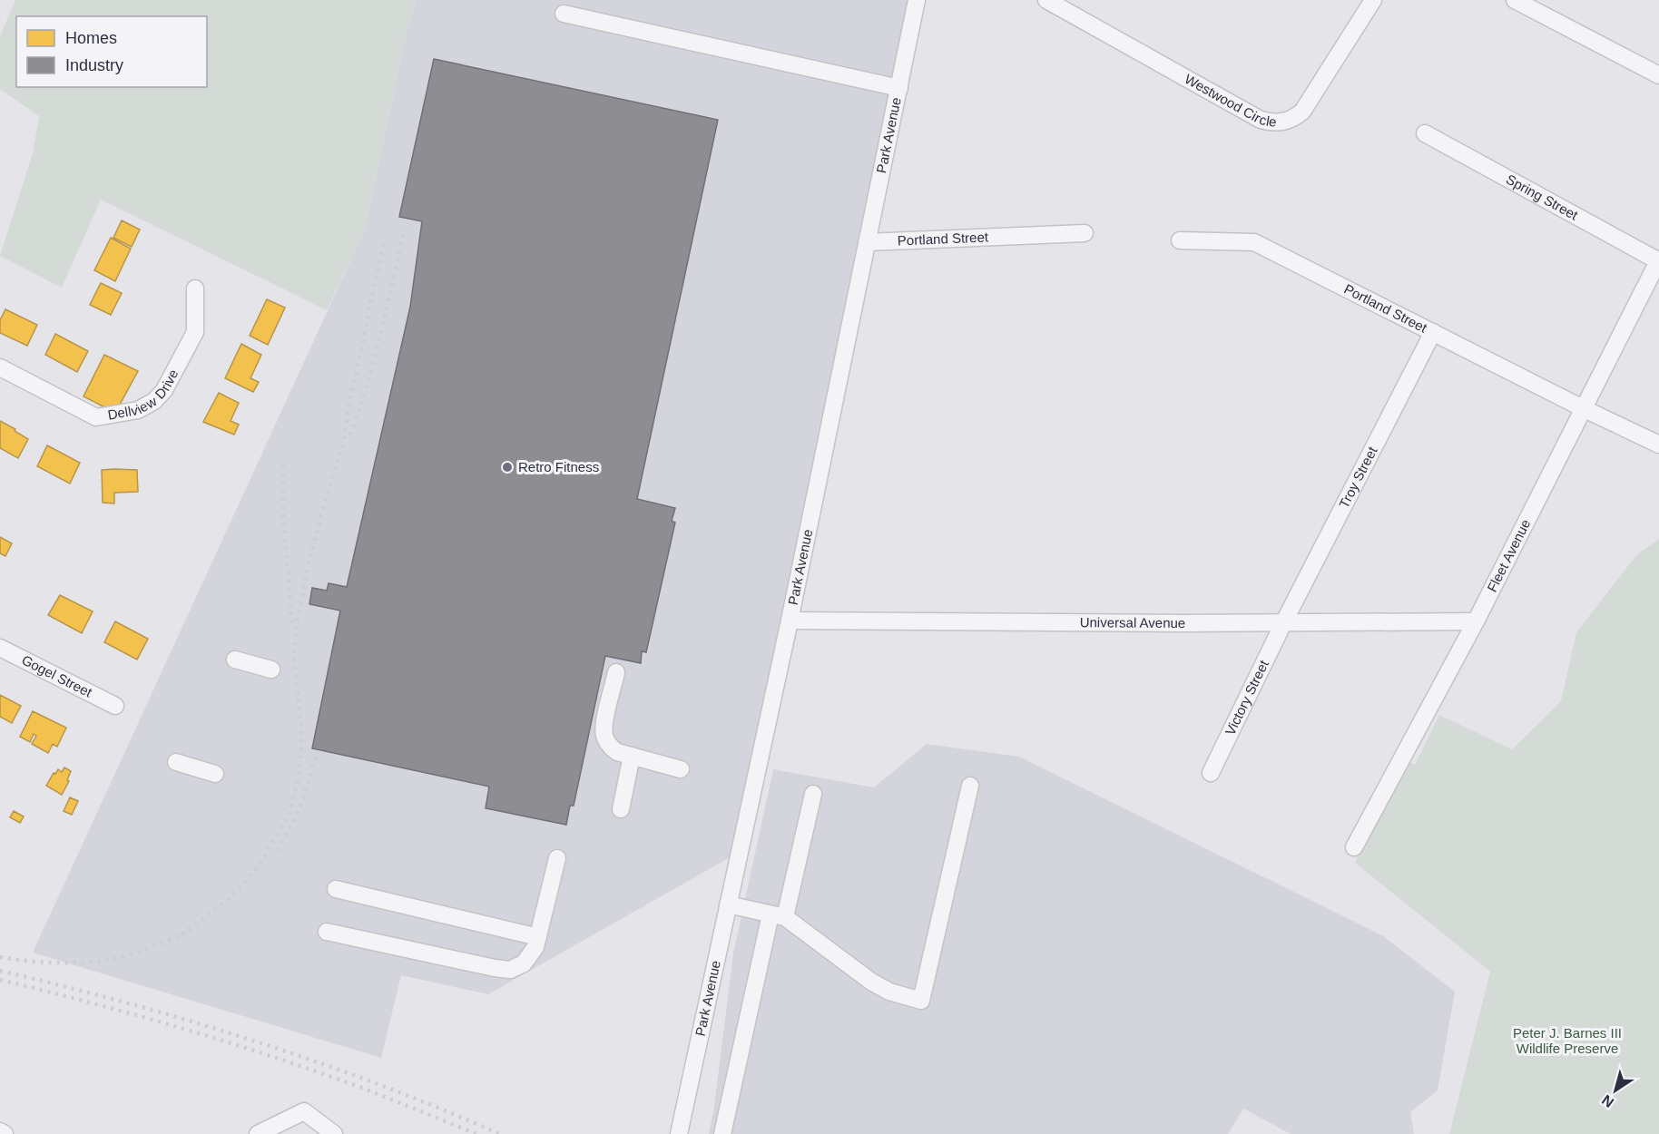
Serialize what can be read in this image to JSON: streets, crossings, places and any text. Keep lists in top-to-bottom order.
{
  "streets": {
    "street": [
      "Westwood Circle",
      "Park Avenue",
      "Spring Street",
      "Portland Street",
      "Dellview Drive",
      "Troy Street",
      "Fleet Avenue",
      "Universal Avenue",
      "Gogel Street",
      "Victory Street"
    ]
  },
  "crossings": [
    ["Park Avenue", "Portland Street"],
    ["Park Avenue", "Universal Avenue"],
    ["Spring Street", "Fleet Avenue"],
    ["Portland Street", "Troy Street"],
    ["Portland Street", "Fleet Avenue"],
    ["Troy Street", "Universal Avenue"],
    ["Troy Street", "Victory Street"],
    ["Fleet Avenue", "Universal Avenue"],
    ["Universal Avenue", "Victory Street"]
  ],
  "parks": ["Peter J. Barnes III Wildlife Preserve"],
  "places": ["Retro Fitness"],
  "legend": ["Homes", "Industry"],
  "north": "bottom left"
}
